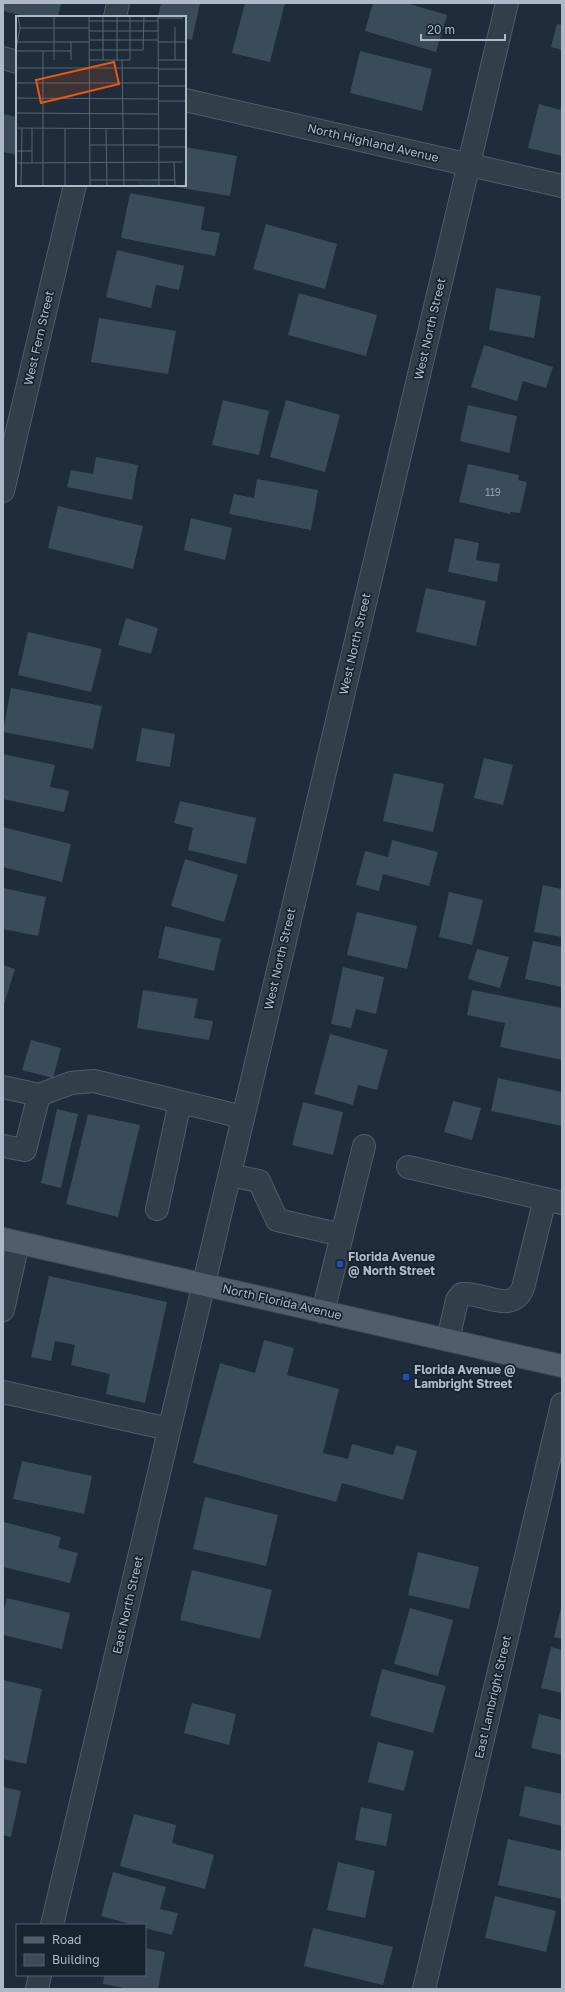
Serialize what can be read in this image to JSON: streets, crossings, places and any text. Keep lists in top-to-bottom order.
{
  "streets": {
    "main road": ["North Florida Avenue"],
    "street": [
      "North Highland Avenue",
      "West North Street",
      "West Fern Street",
      "East North Street",
      "East Lambright Street"
    ]
  },
  "crossings": [
    ["North Highland Avenue", "West North Street"],
    ["West North Street", "North Florida Avenue"],
    ["West North Street", "East North Street"],
    ["North Florida Avenue", "East North Street"]
  ],
  "places": {
    "transit": ["Florida Avenue @ North Street", "Florida Avenue @ Lambright Street"]
  },
  "house_numbers": ["119"],
  "legend": ["Road", "Building"],
  "scale_bar": "20 m"
}
